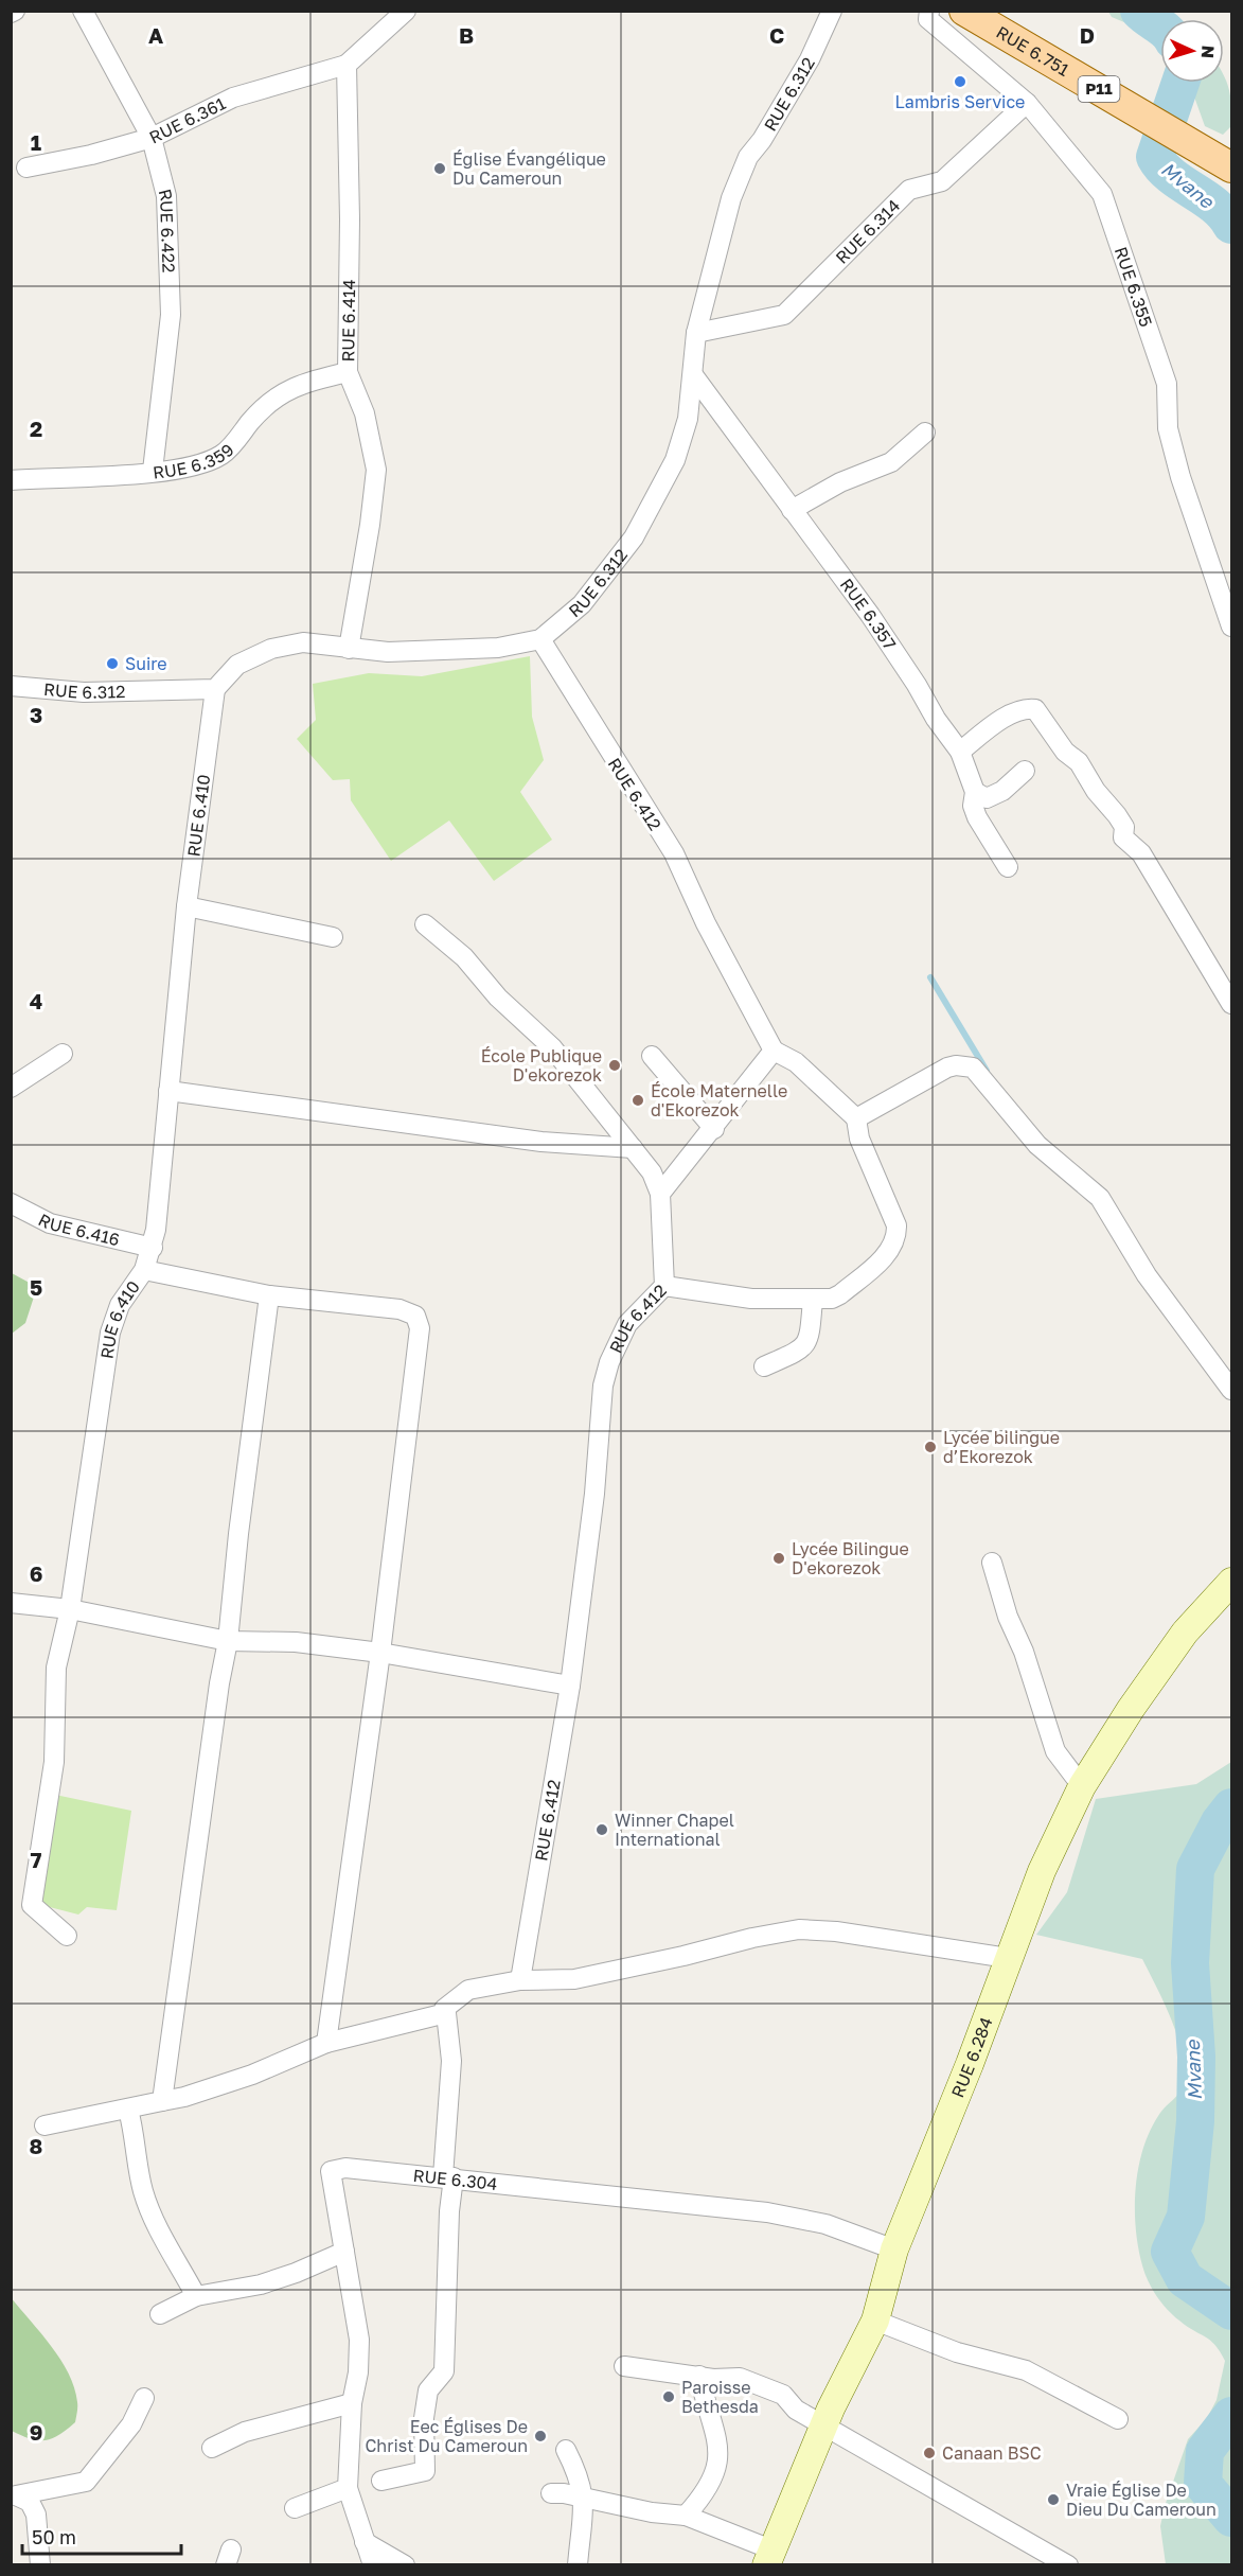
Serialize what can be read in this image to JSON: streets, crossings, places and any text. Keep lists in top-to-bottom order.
{
  "streets": {
    "main road": ["RUE 6.751", "P11"],
    "street": [
      "RUE 6.312",
      "RUE 6.361",
      "RUE 6.314",
      "RUE 6.422",
      "RUE 6.355",
      "RUE 6.414",
      "RUE 6.359",
      "RUE 6.357",
      "RUE 6.412",
      "RUE 6.410",
      "RUE 6.416",
      "RUE 6.284",
      "RUE 6.304"
    ]
  },
  "crossings": [
    ["RUE 6.312", "RUE 6.314"],
    ["RUE 6.312", "RUE 6.414"],
    ["RUE 6.312", "RUE 6.357"],
    ["RUE 6.312", "RUE 6.412"],
    ["RUE 6.312", "RUE 6.410"],
    ["RUE 6.361", "RUE 6.422"],
    ["RUE 6.361", "RUE 6.414"],
    ["RUE 6.314", "RUE 6.355"],
    ["RUE 6.422", "RUE 6.359"],
    ["RUE 6.414", "RUE 6.359"],
    ["RUE 6.410", "RUE 6.416"],
    ["RUE 6.284", "RUE 6.304"]
  ],
  "water": ["Mvane"],
  "places": [
    "Lambris Service",
    "Église Évangélique Du Cameroun",
    "Suire",
    "École Publique D'ekorezok",
    "École Maternelle d'Ekorezok",
    "Lycée bilingue d’Ekorezok",
    "Lycée Bilingue D'ekorezok",
    "Winner Chapel International",
    "Paroisse Bethesda",
    "Eec Églises De Christ Du Cameroun",
    "Canaan BSC",
    "Vraie Église De Dieu Du Cameroun"
  ],
  "scale_bar": "50 m",
  "north": "right",
  "grid": {
    "columns": [
      "A",
      "B",
      "C",
      "D"
    ],
    "rows": [
      "1",
      "2",
      "3",
      "4",
      "5",
      "6",
      "7",
      "8",
      "9"
    ]
  }
}
